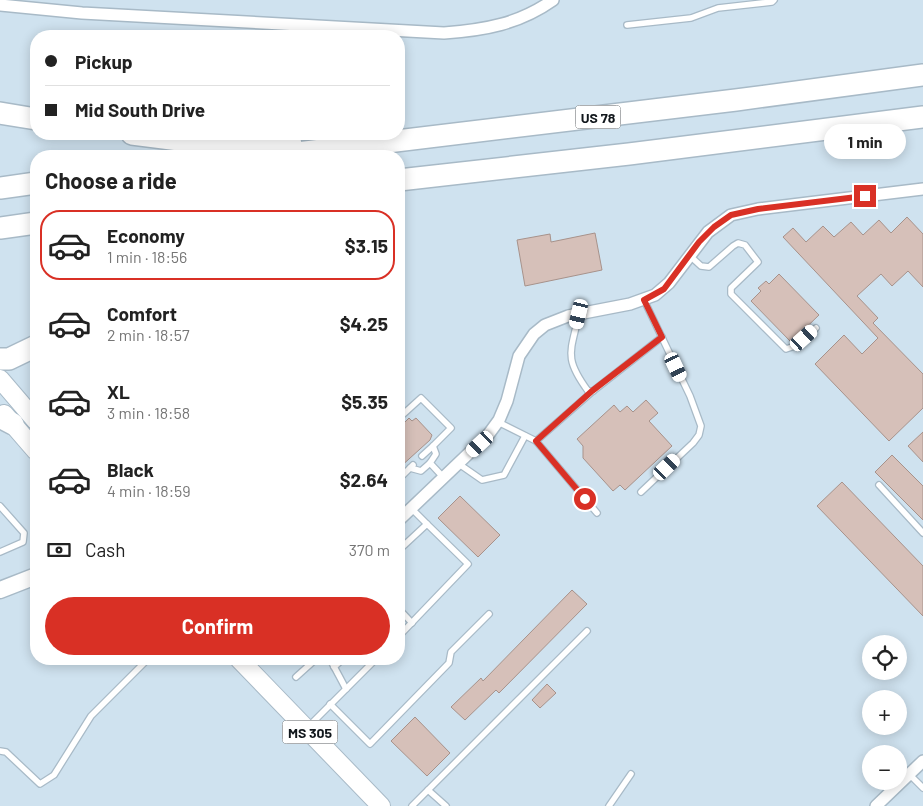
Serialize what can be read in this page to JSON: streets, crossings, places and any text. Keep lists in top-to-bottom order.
{
  "streets": {
    "highway": ["US 78"],
    "main road": ["MS 305"]
  },
  "page": {
    "banner": ["Pickup", "Mid South Drive"],
    "bubble": "1 min",
    "heading": "Choose a ride",
    "list": [
      {
        "name": "Economy",
        "note": "1 min · 18:56",
        "value": "$3.15"
      },
      {
        "name": "Comfort",
        "note": "2 min · 18:57",
        "value": "$4.25"
      },
      {
        "name": "XL",
        "note": "3 min · 18:58",
        "value": "$5.35"
      },
      {
        "name": "Black",
        "note": "4 min · 18:59",
        "value": "$2.64"
      }
    ],
    "pay": ["Cash", "370 m"],
    "buttons": "Confirm",
    "map_buttons": ["+", "−"]
  }
}
